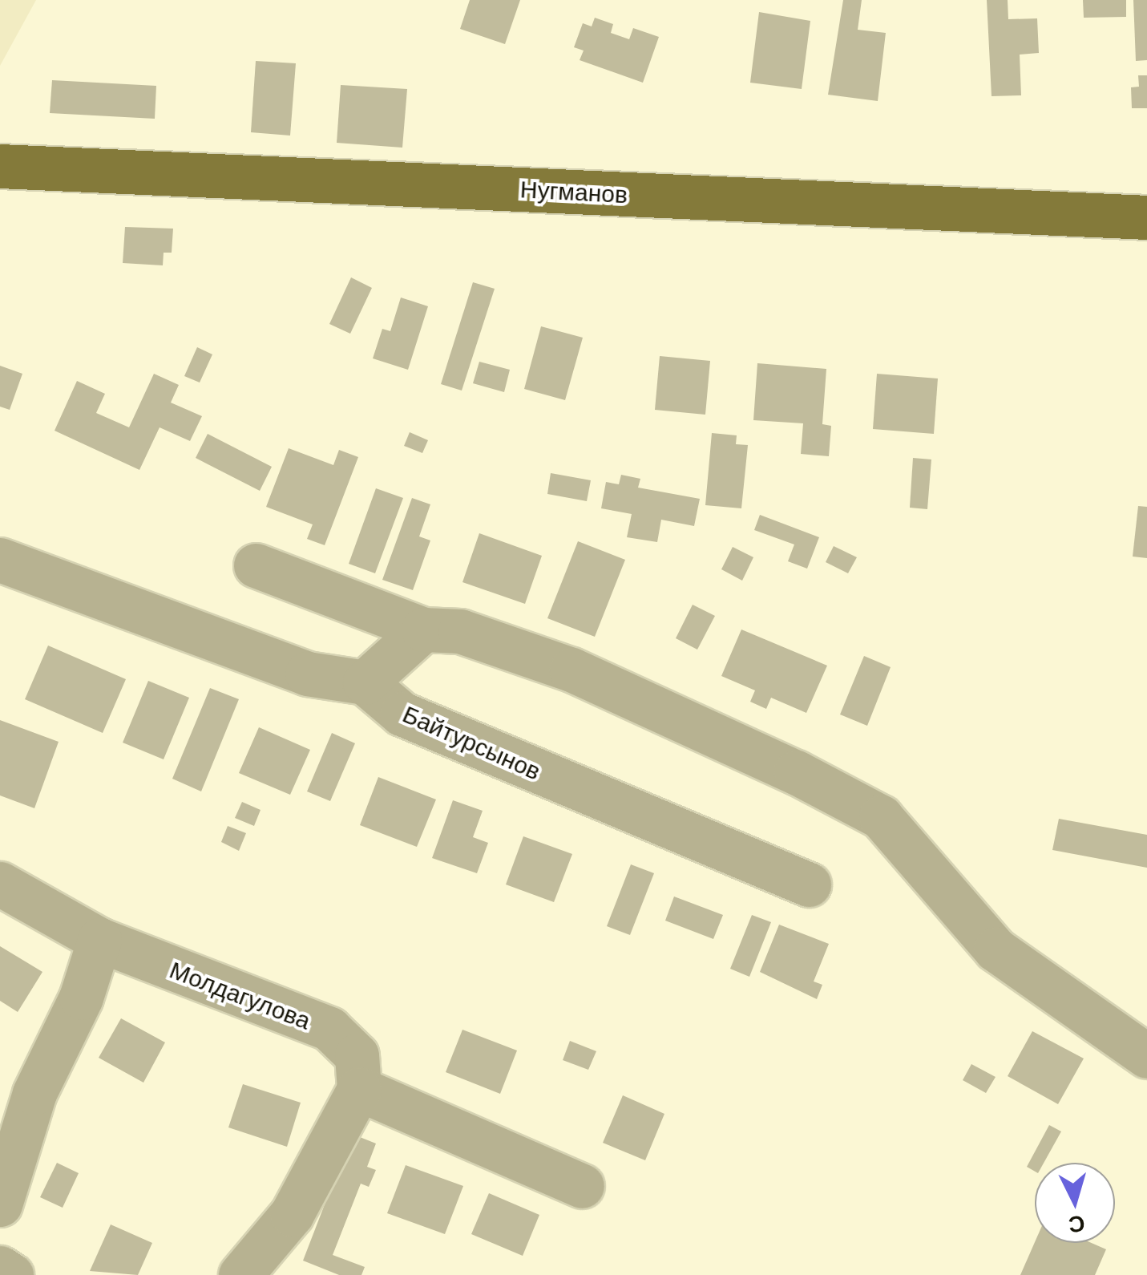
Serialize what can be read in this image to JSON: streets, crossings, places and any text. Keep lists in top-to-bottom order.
{
  "streets": {
    "main road": ["Нугманов"],
    "street": ["Байтурсынов", "Молдагулова"]
  },
  "north": "bottom"
}
